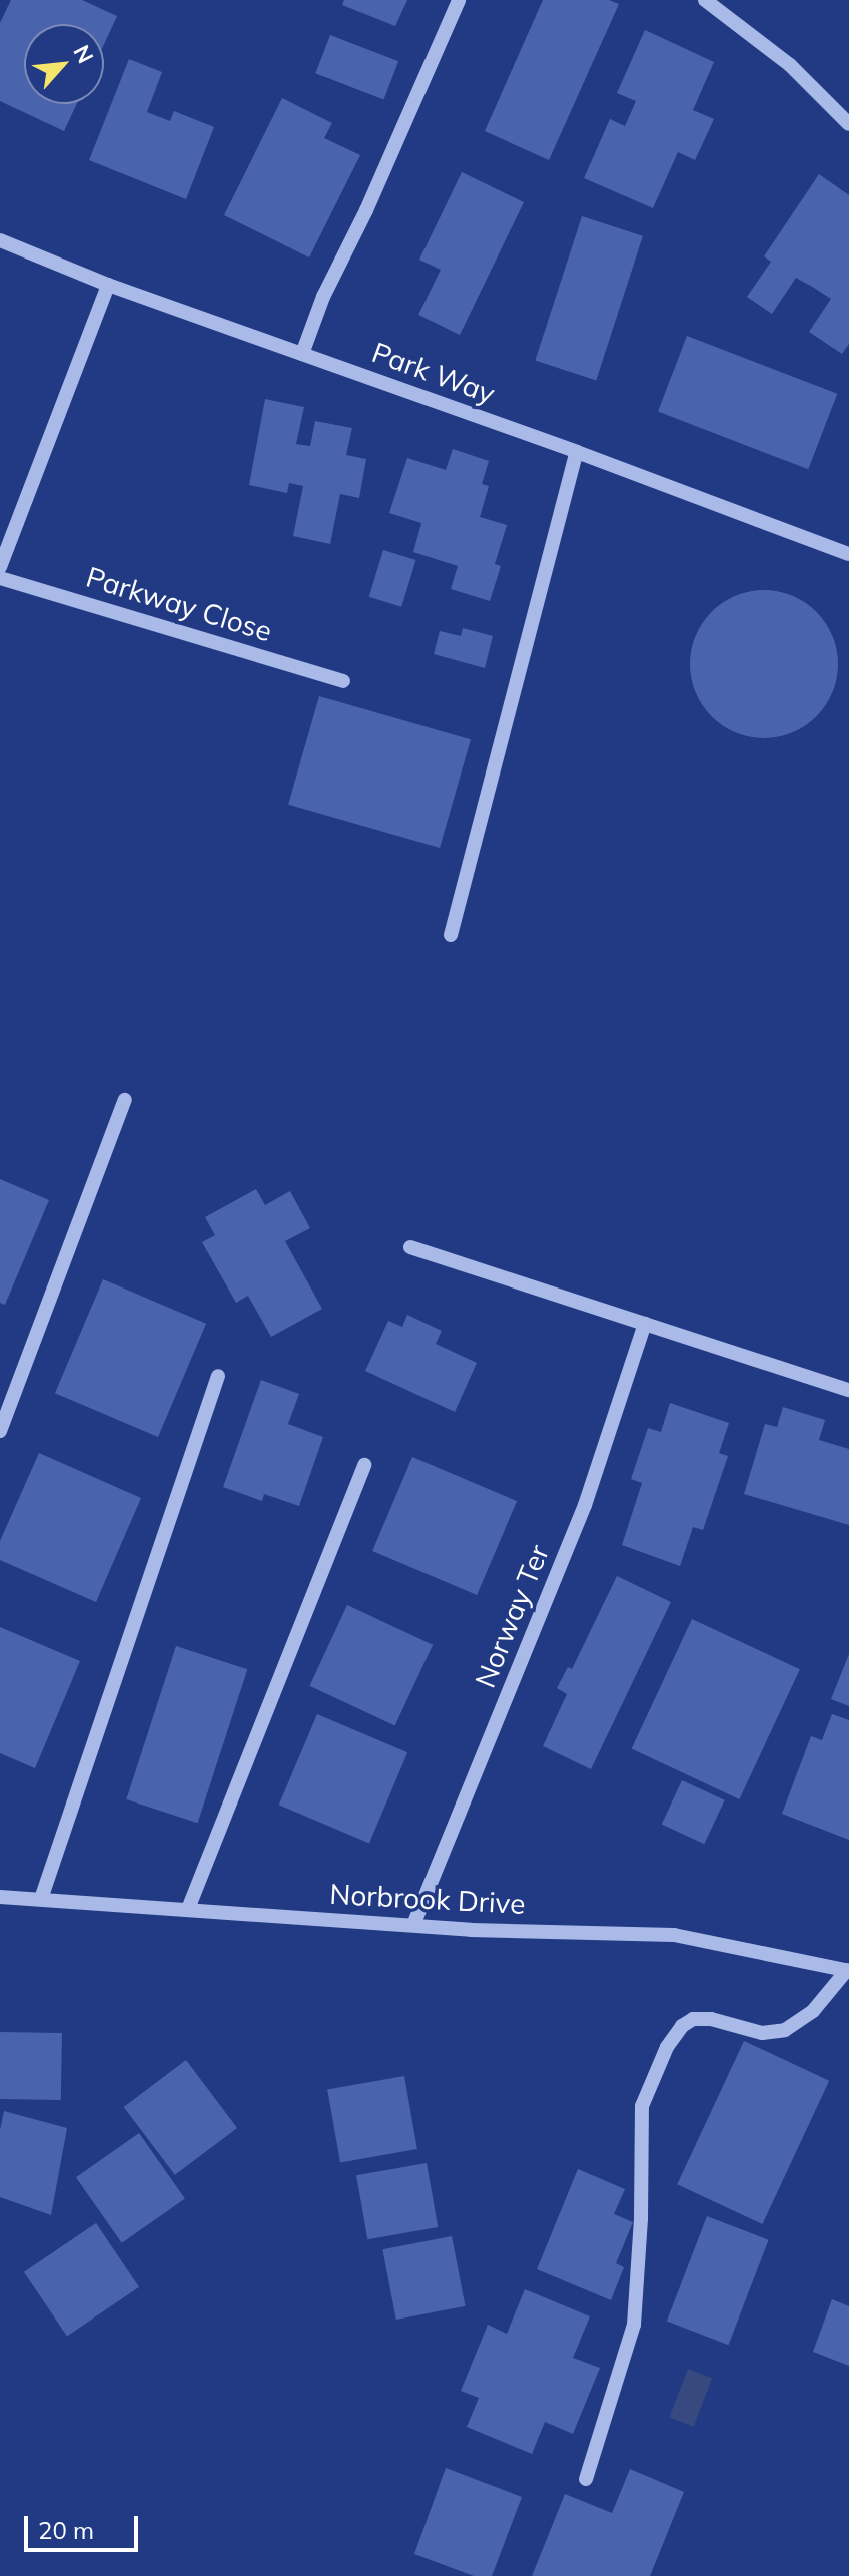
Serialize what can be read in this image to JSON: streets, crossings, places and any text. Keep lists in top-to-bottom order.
{
  "streets": {
    "street": [
      "Park Way",
      "Parkway Close",
      "Norway Ter",
      "Norbrook Drive"
    ]
  },
  "crossings": [
    ["Norway Ter", "Norbrook Drive"]
  ],
  "scale_bar": "20 m",
  "north": "top right"
}
